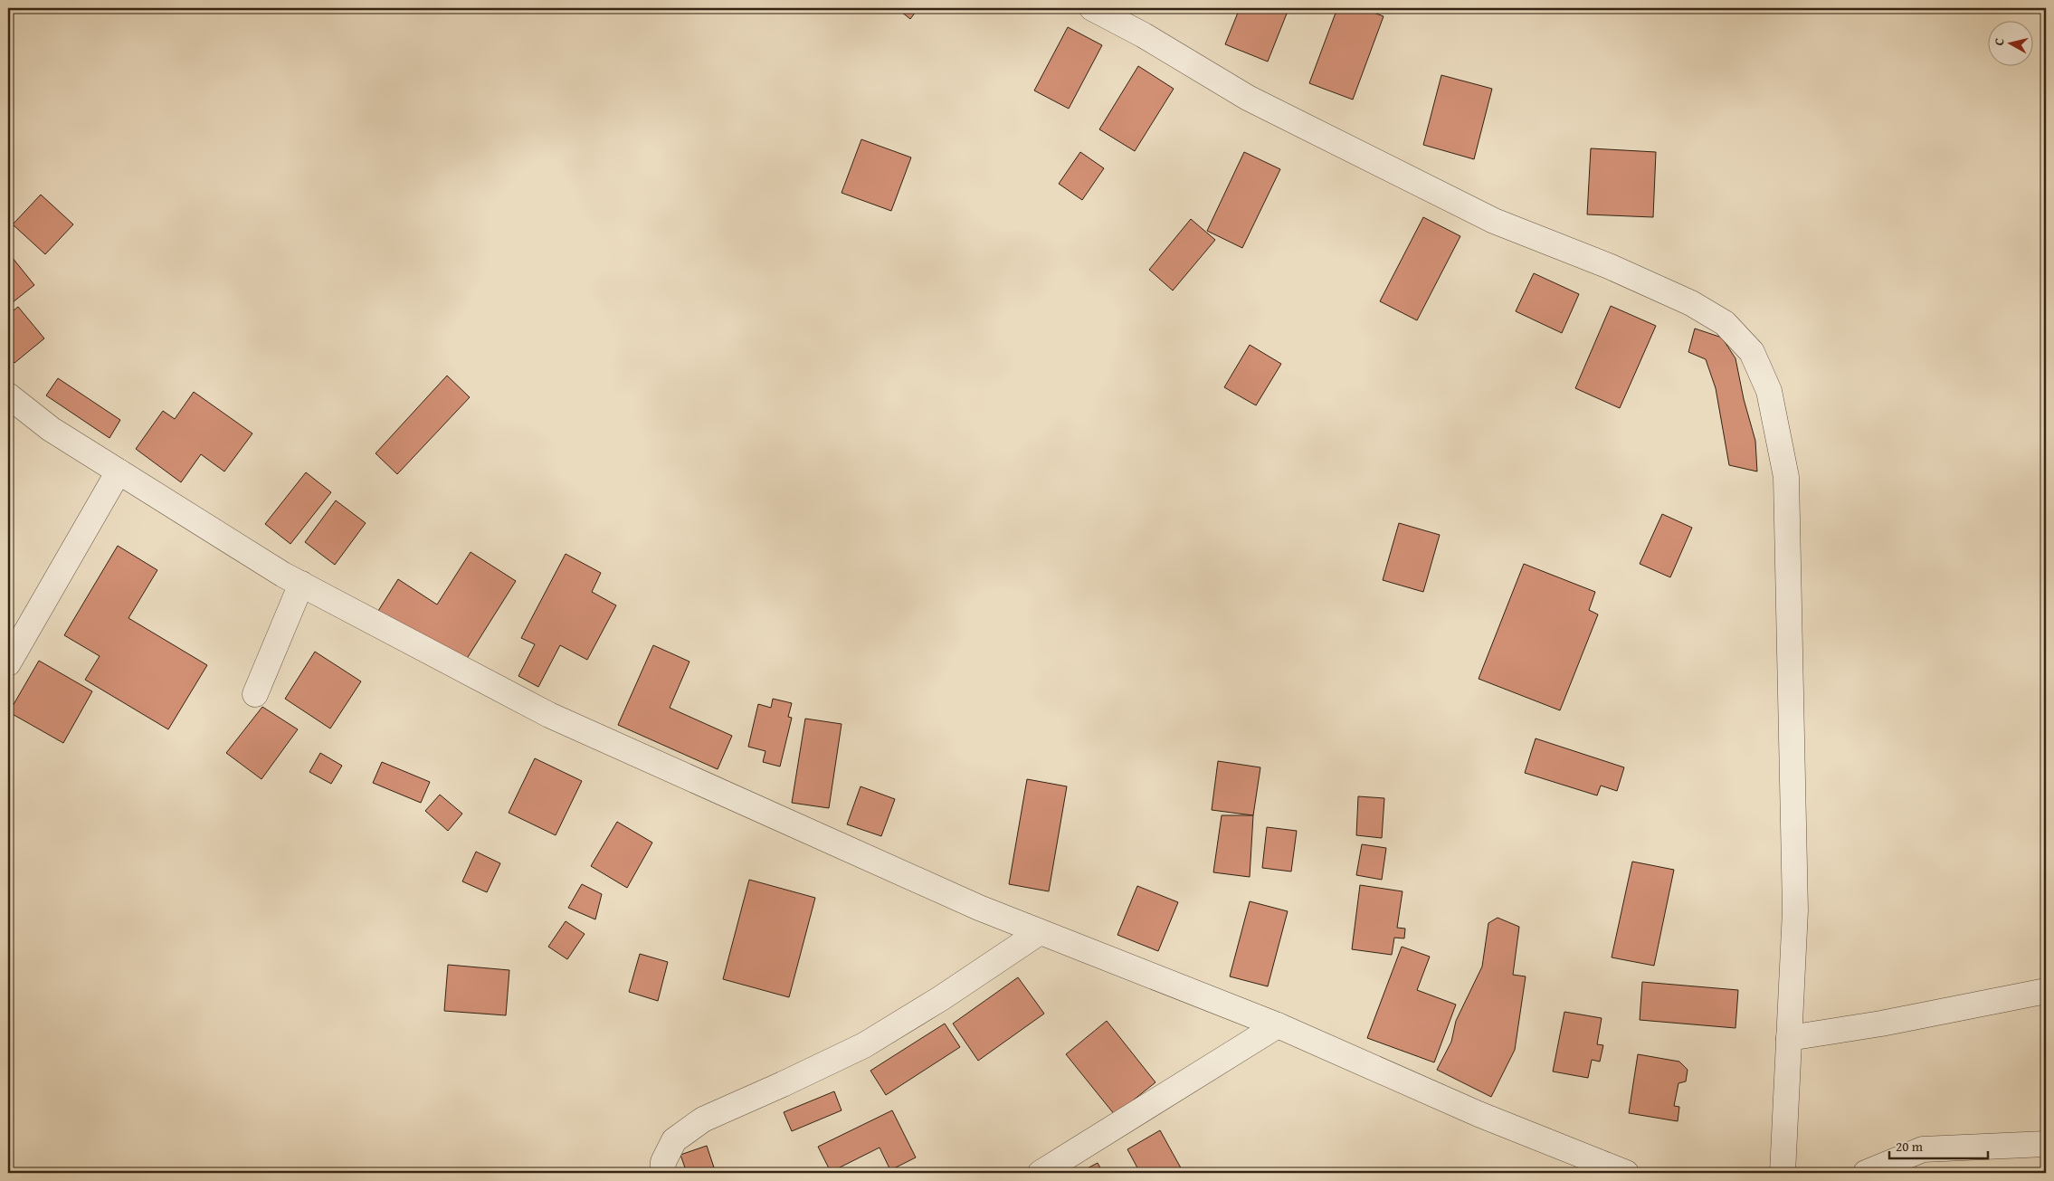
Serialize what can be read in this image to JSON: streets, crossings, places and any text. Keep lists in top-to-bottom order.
{
  "scale_bar": "20 m",
  "north": "left"
}
